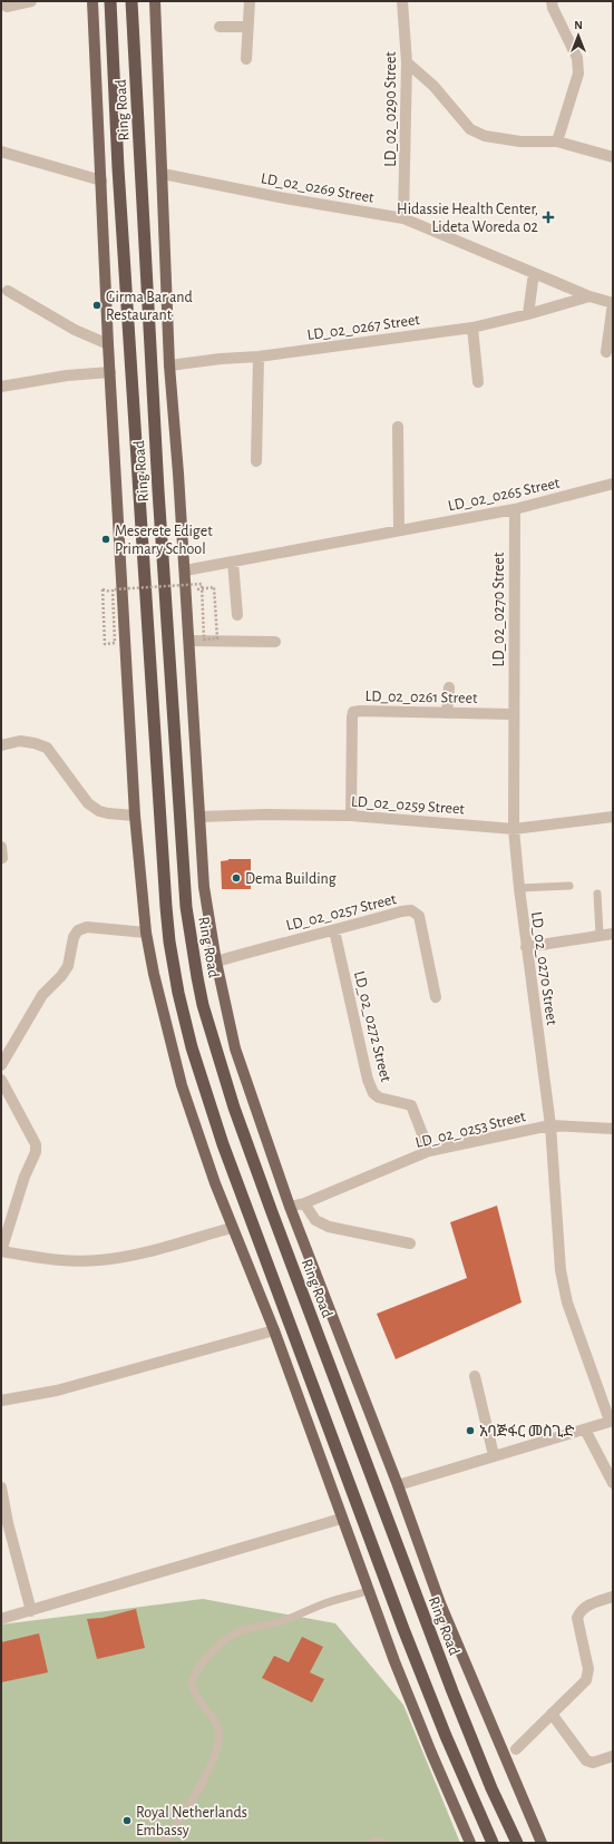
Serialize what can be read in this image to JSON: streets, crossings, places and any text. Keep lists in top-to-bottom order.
{
  "streets": {
    "highway": ["Ring Road"],
    "street": [
      "LD_02_0290 Street",
      "LD_02_0269 Street",
      "LD_02_0267 Street",
      "LD_02_0265 Street",
      "LD_02_0270 Street",
      "LD_02_0261 Street",
      "LD_02_0259 Street",
      "LD_02_0257 Street",
      "LD_02_0272 Street",
      "LD_02_0253 Street"
    ]
  },
  "crossings": [
    ["LD_02_0290 Street", "LD_02_0269 Street"],
    ["LD_02_0269 Street", "LD_02_0267 Street"],
    ["LD_02_0265 Street", "LD_02_0270 Street"],
    ["LD_02_0270 Street", "LD_02_0261 Street"],
    ["LD_02_0270 Street", "LD_02_0259 Street"],
    ["LD_02_0270 Street", "LD_02_0253 Street"],
    ["LD_02_0261 Street", "LD_02_0259 Street"],
    ["LD_02_0257 Street", "LD_02_0272 Street"],
    ["LD_02_0272 Street", "LD_02_0253 Street"]
  ],
  "places": {
    "health": ["Hidassie Health Center, Lideta Woreda 02"],
    "other": [
      "Girma Bar and Restaurant",
      "Meserete Ediget Primary School",
      "Dema Building",
      "አባጅፋር መስጊድ",
      "Royal Netherlands Embassy"
    ]
  },
  "north": "top"
}
